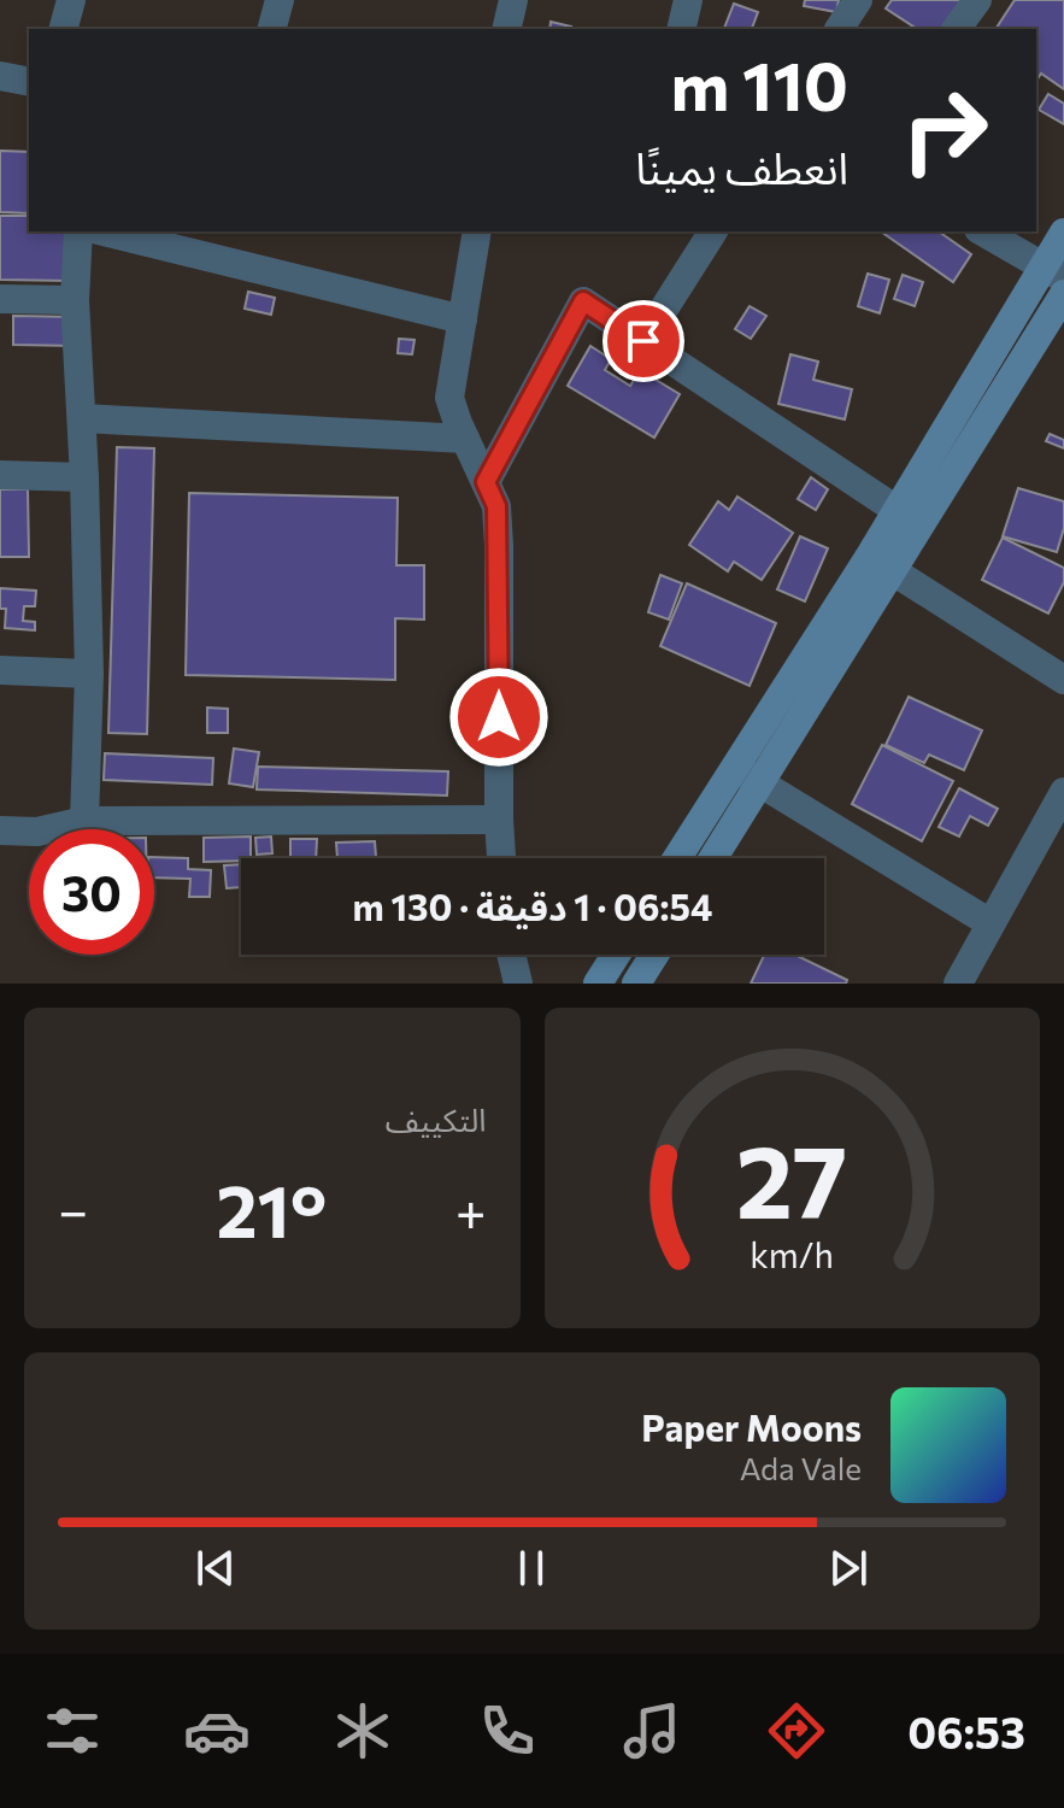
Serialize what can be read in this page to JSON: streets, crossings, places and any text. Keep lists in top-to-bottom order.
{
  "page": {
    "turn": ["110 m", "انعطف يمينًا"],
    "limit": "30",
    "trip": "06:54 · 1 دقيقة · 130 m",
    "tile": "التكييف",
    "heat": ["−", "21°", "+"],
    "song": ["Paper Moons", "Ada Vale"],
    "tabs": "06:53",
    "gauge": ["27", "km/h"]
  }
}
